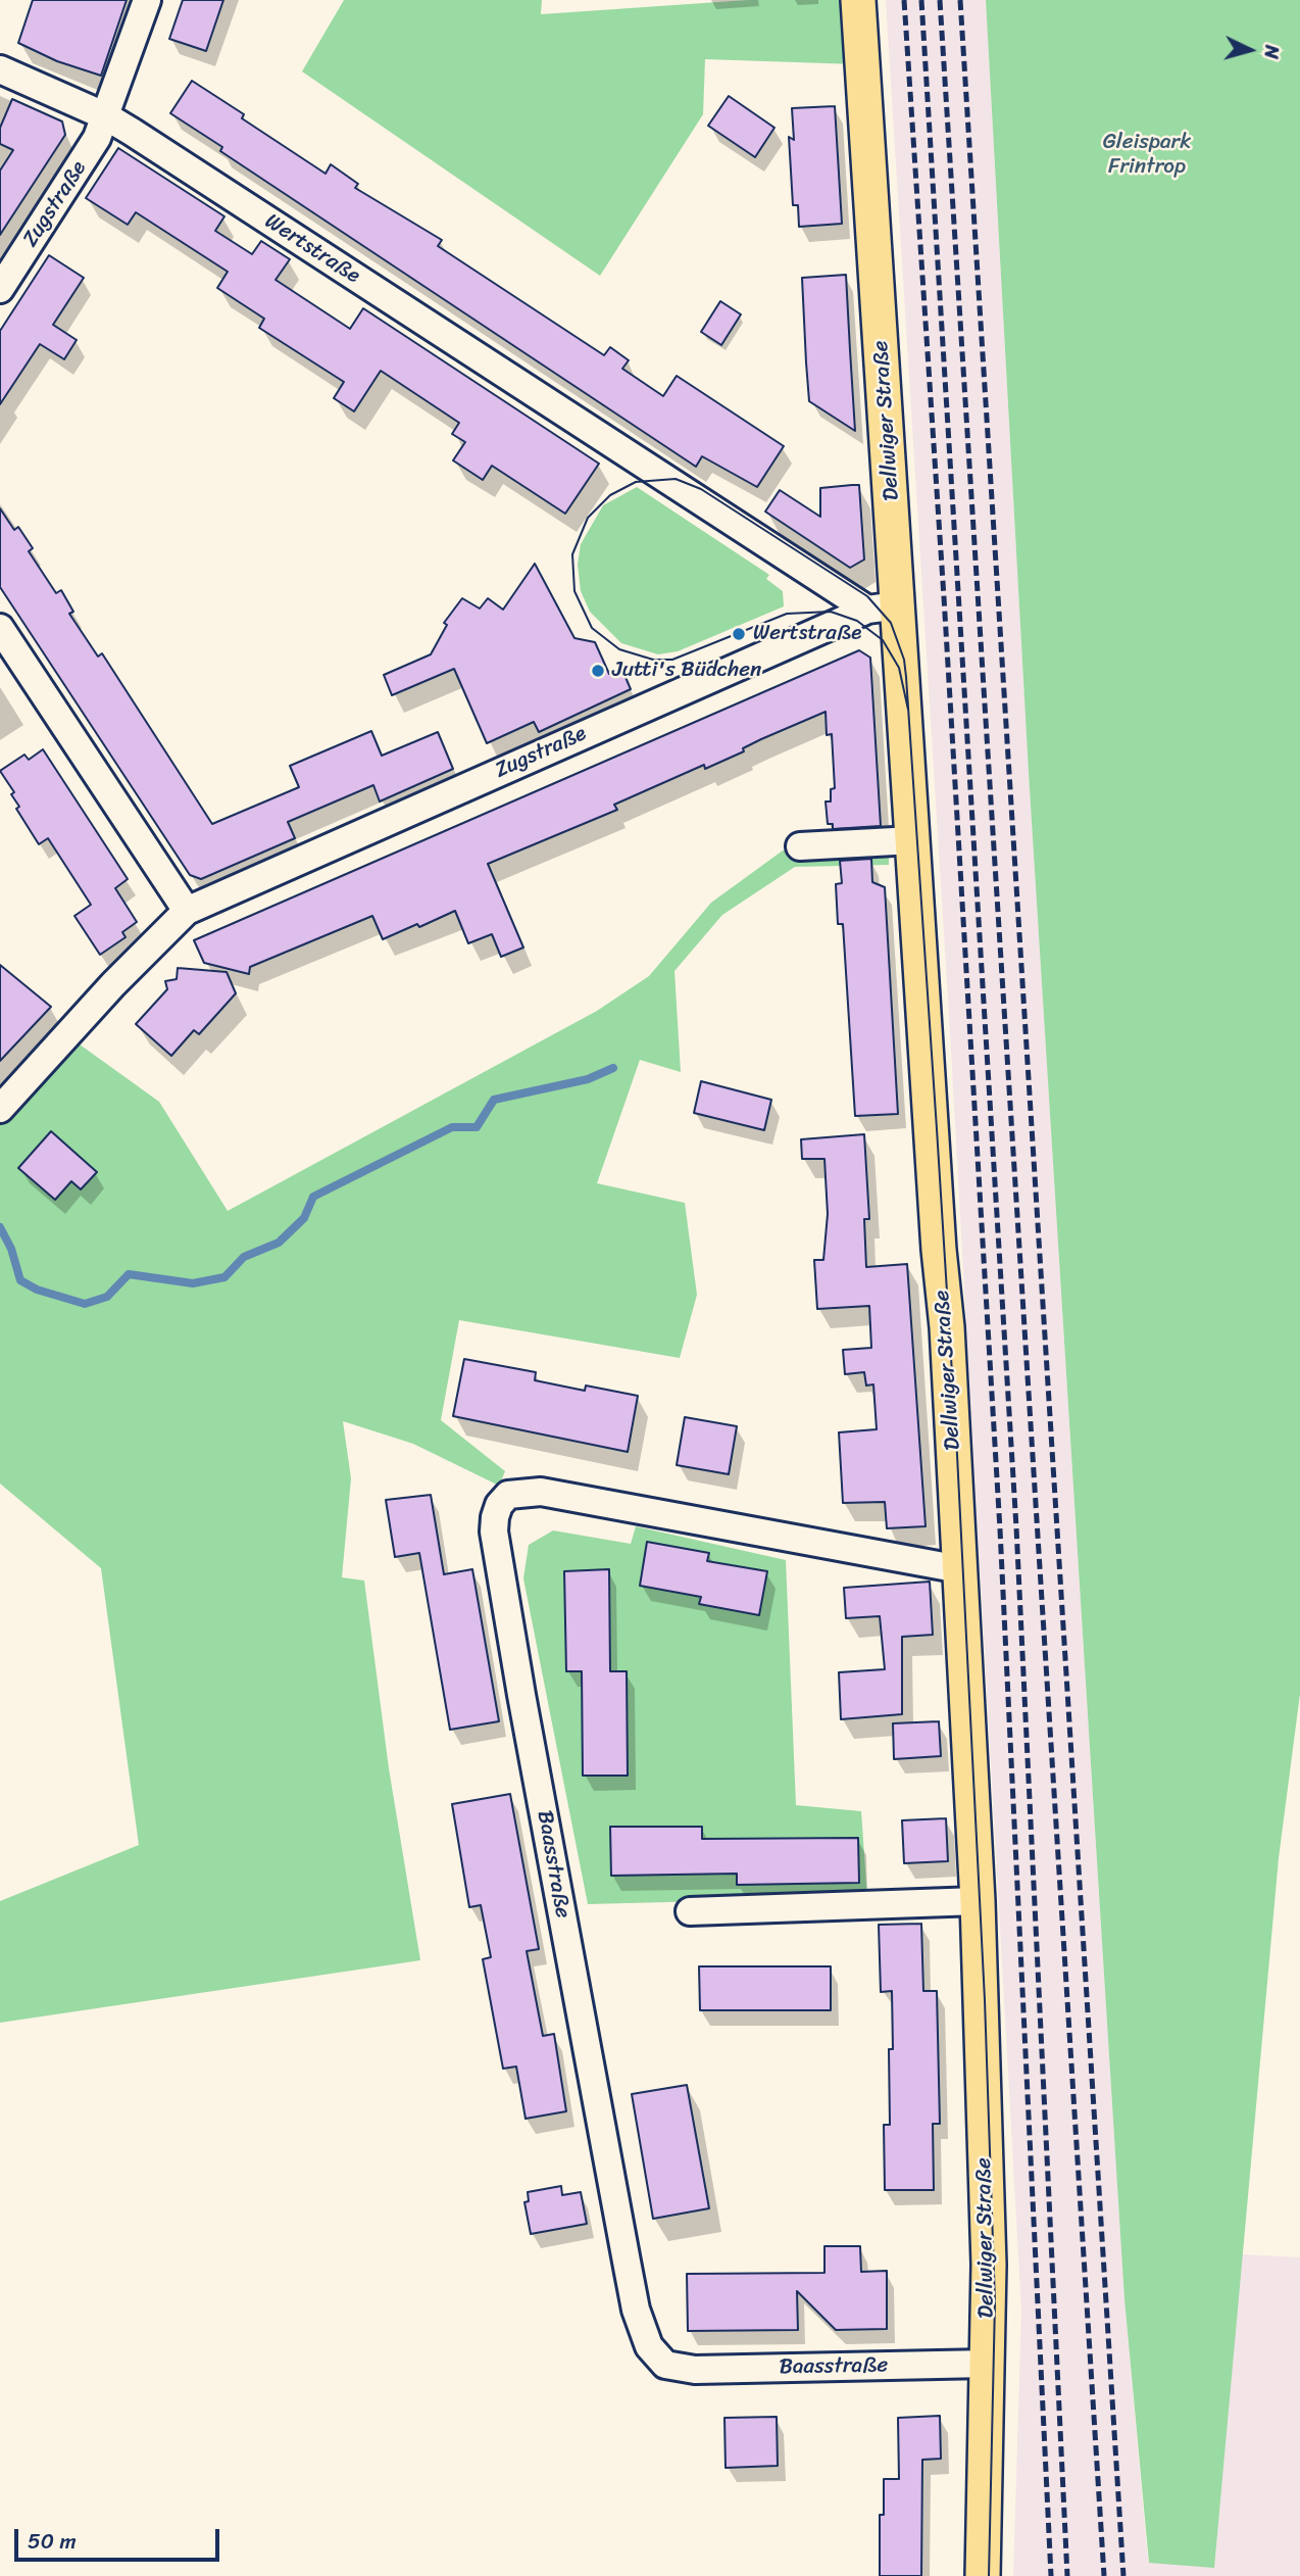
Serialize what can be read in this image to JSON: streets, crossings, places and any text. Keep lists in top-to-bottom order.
{
  "streets": {
    "main road": ["Dellwiger Straße"],
    "street": ["Zugstraße", "Wertstraße", "Baasstraße"]
  },
  "crossings": [
    ["Zugstraße", "Wertstraße"],
    ["Zugstraße", "Dellwiger Straße"],
    ["Wertstraße", "Dellwiger Straße"],
    ["Dellwiger Straße", "Baasstraße"]
  ],
  "parks": ["Gleispark Frintrop"],
  "places": ["Wertstraße", "Jutti's Büdchen"],
  "scale_bar": "50 m",
  "north": "right"
}
